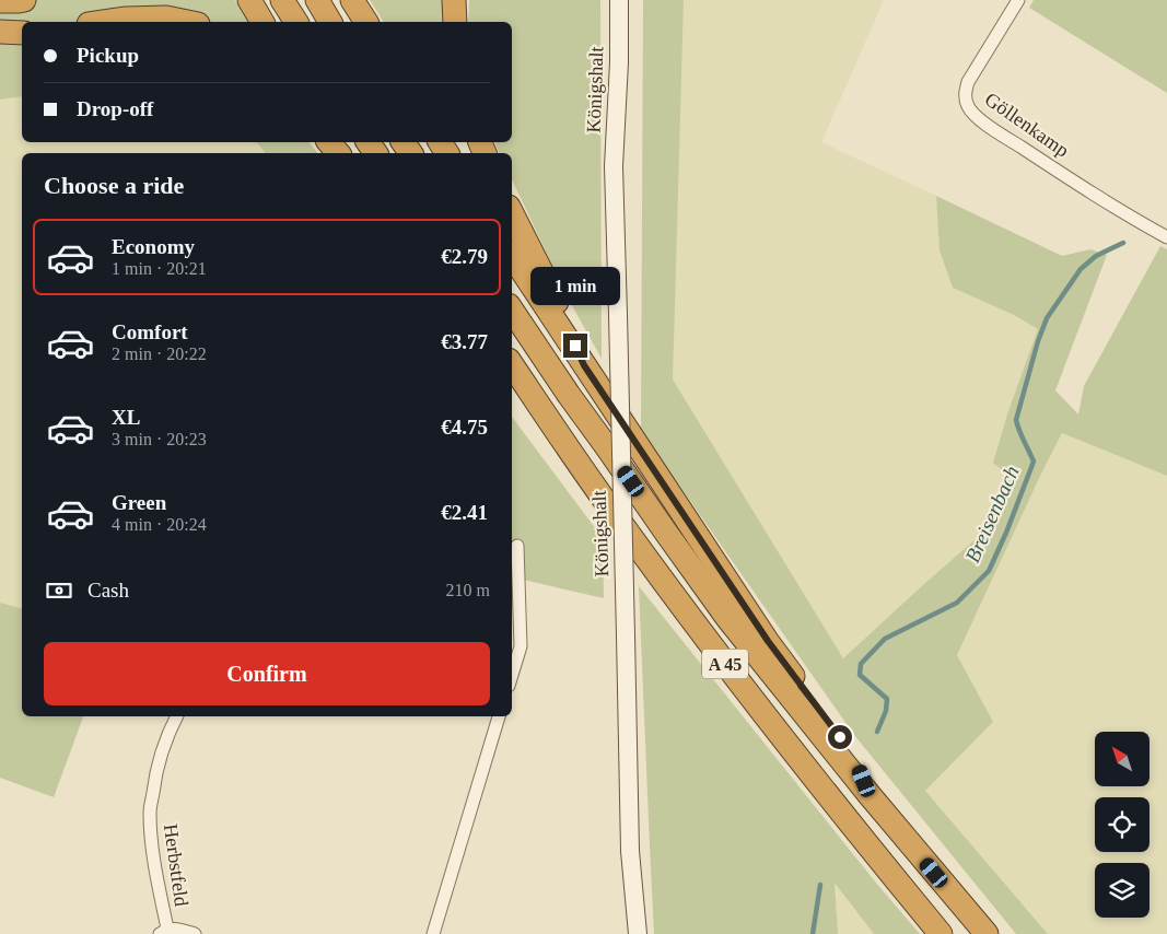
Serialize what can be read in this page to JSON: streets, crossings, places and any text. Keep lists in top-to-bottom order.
{
  "streets": {
    "highway": ["A 45"],
    "main road": ["Königshalt"],
    "street": ["Göllenkamp", "Herbstfeld"]
  },
  "water": ["Breisenbach"],
  "north": "top left",
  "page": {
    "banner": ["Pickup", "Drop-off"],
    "heading": "Choose a ride",
    "list": [
      {
        "name": "Economy",
        "note": "1 min · 20:21",
        "value": "€2.79"
      },
      {
        "name": "Comfort",
        "note": "2 min · 20:22",
        "value": "€3.77"
      },
      {
        "name": "XL",
        "note": "3 min · 20:23",
        "value": "€4.75"
      },
      {
        "name": "Green",
        "note": "4 min · 20:24",
        "value": "€2.41"
      }
    ],
    "bubble": "1 min",
    "pay": ["Cash", "210 m"],
    "buttons": "Confirm"
  }
}
